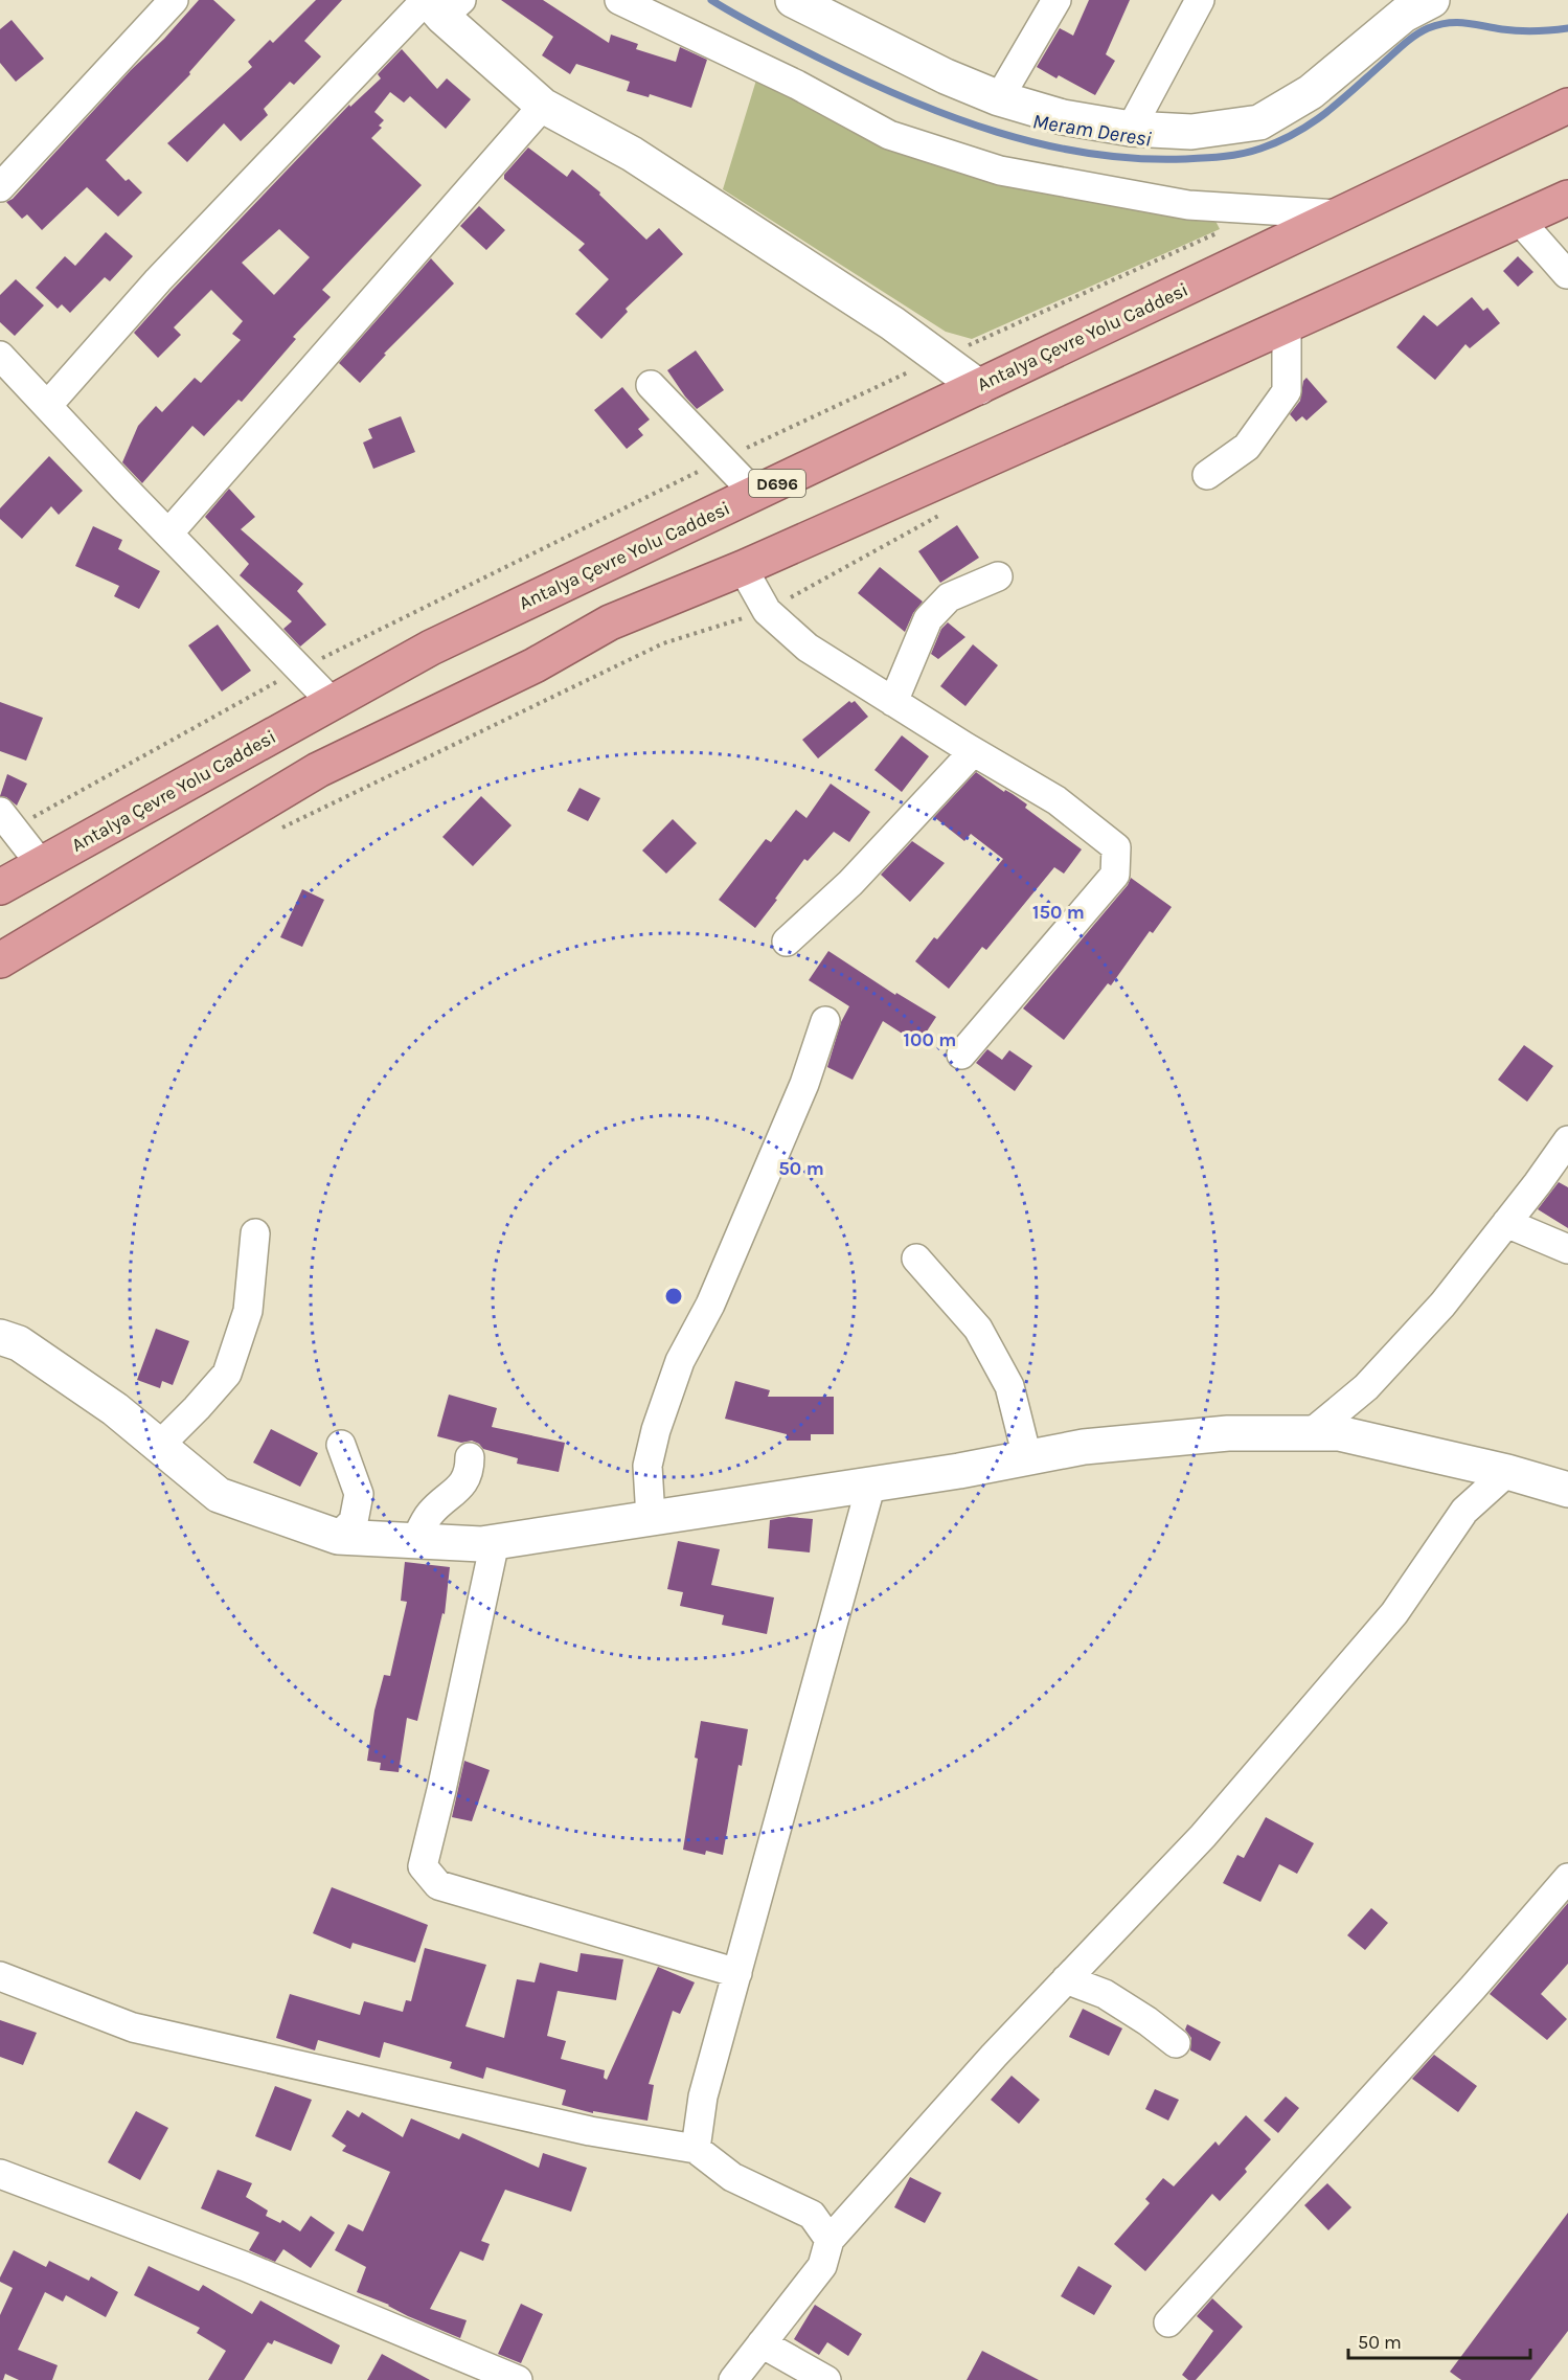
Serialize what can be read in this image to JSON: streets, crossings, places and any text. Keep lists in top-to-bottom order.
{
  "streets": {
    "highway": ["Antalya Çevre Yolu Caddesi", "D696"]
  },
  "water": ["Meram Deresi"],
  "scale_bar": "50 m",
  "rings": ["150 m", "100 m", "50 m"]
}
